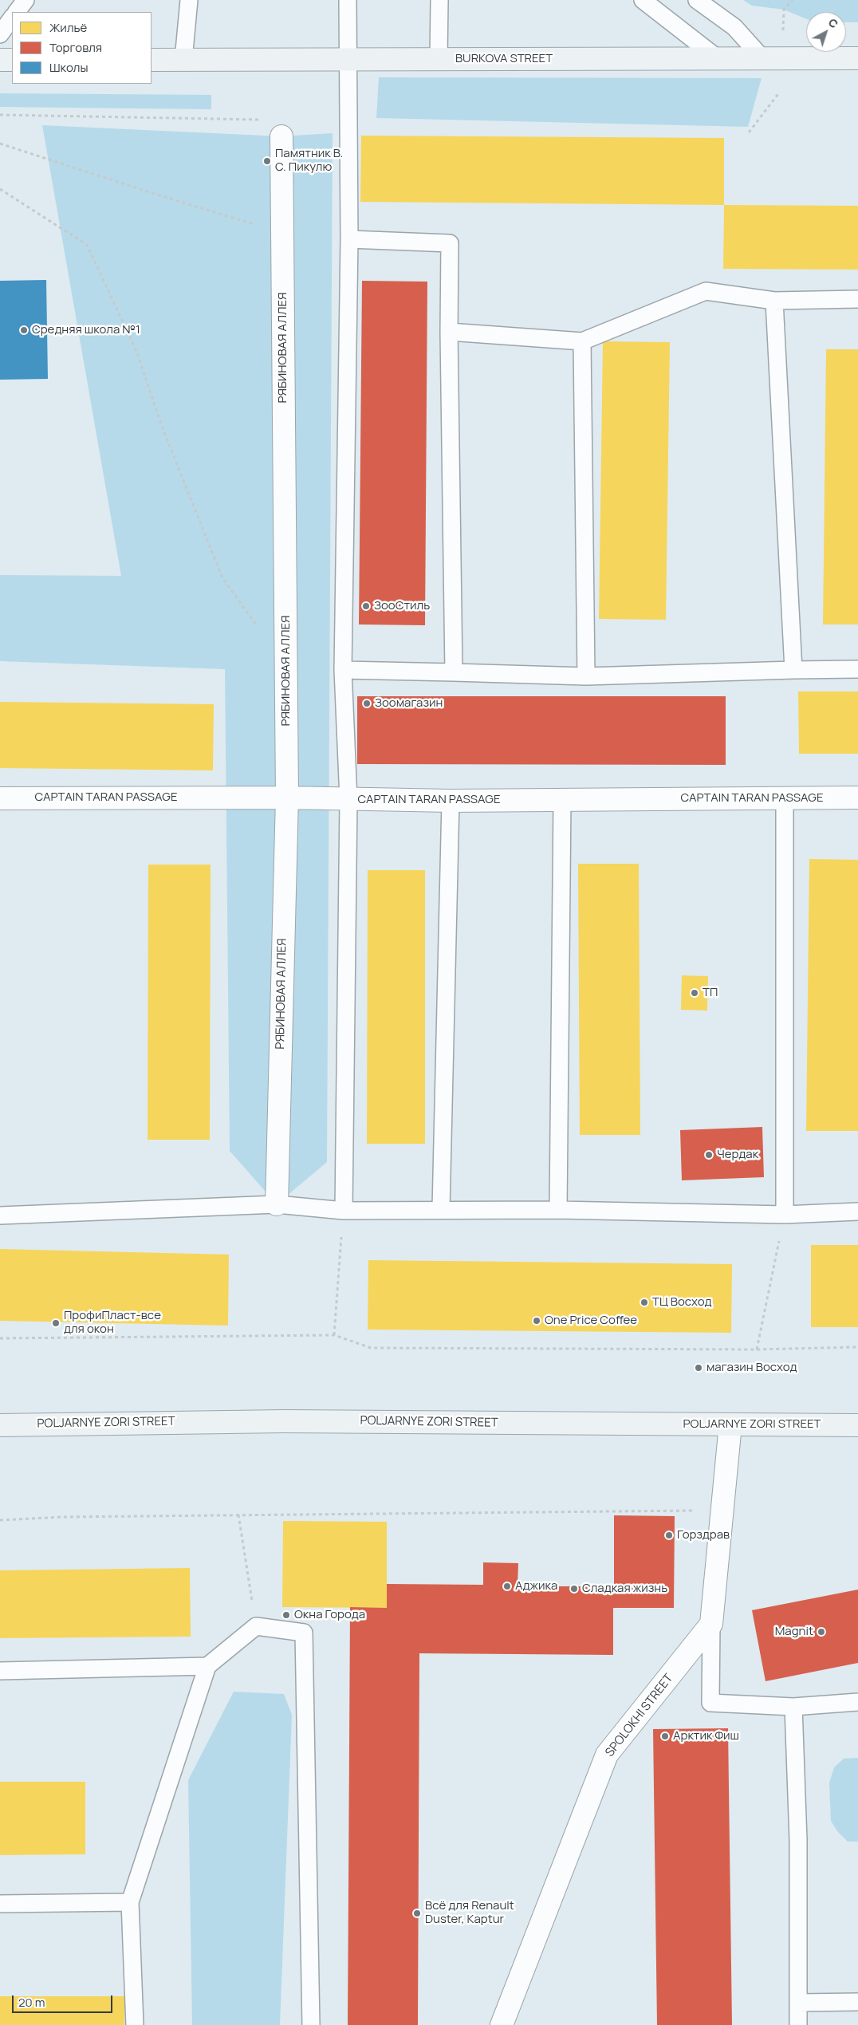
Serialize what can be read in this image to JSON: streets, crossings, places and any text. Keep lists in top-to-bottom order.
{
  "streets": {
    "main road": ["BURKOVA STREET", "POLJARNYE ZORI STREET"],
    "street": ["РЯБИНОВАЯ АЛЛЕЯ", "CAPTAIN TARAN PASSAGE", "SPOLOKHI STREET"]
  },
  "crossings": [
    ["РЯБИНОВАЯ АЛЛЕЯ", "CAPTAIN TARAN PASSAGE"]
  ],
  "places": [
    "Памятник В. С. Пикулю",
    "Средняя школа №1",
    "ЗооСтиль",
    "Зоомагазин",
    "ТП",
    "Чердак",
    "ТЦ Восход",
    "One Price Coffee",
    "ПрофиПласт-все для окон",
    "магазин Восход",
    "Горздрав",
    "Аджика",
    "Сладкая жизнь",
    "Окна Города",
    "Magnit",
    "Арктик Фиш",
    "Всё для Renault Duster, Kaptur"
  ],
  "legend": ["Жильё", "Торговля", "Школы"],
  "scale_bar": "20 m",
  "north": "top right"
}
